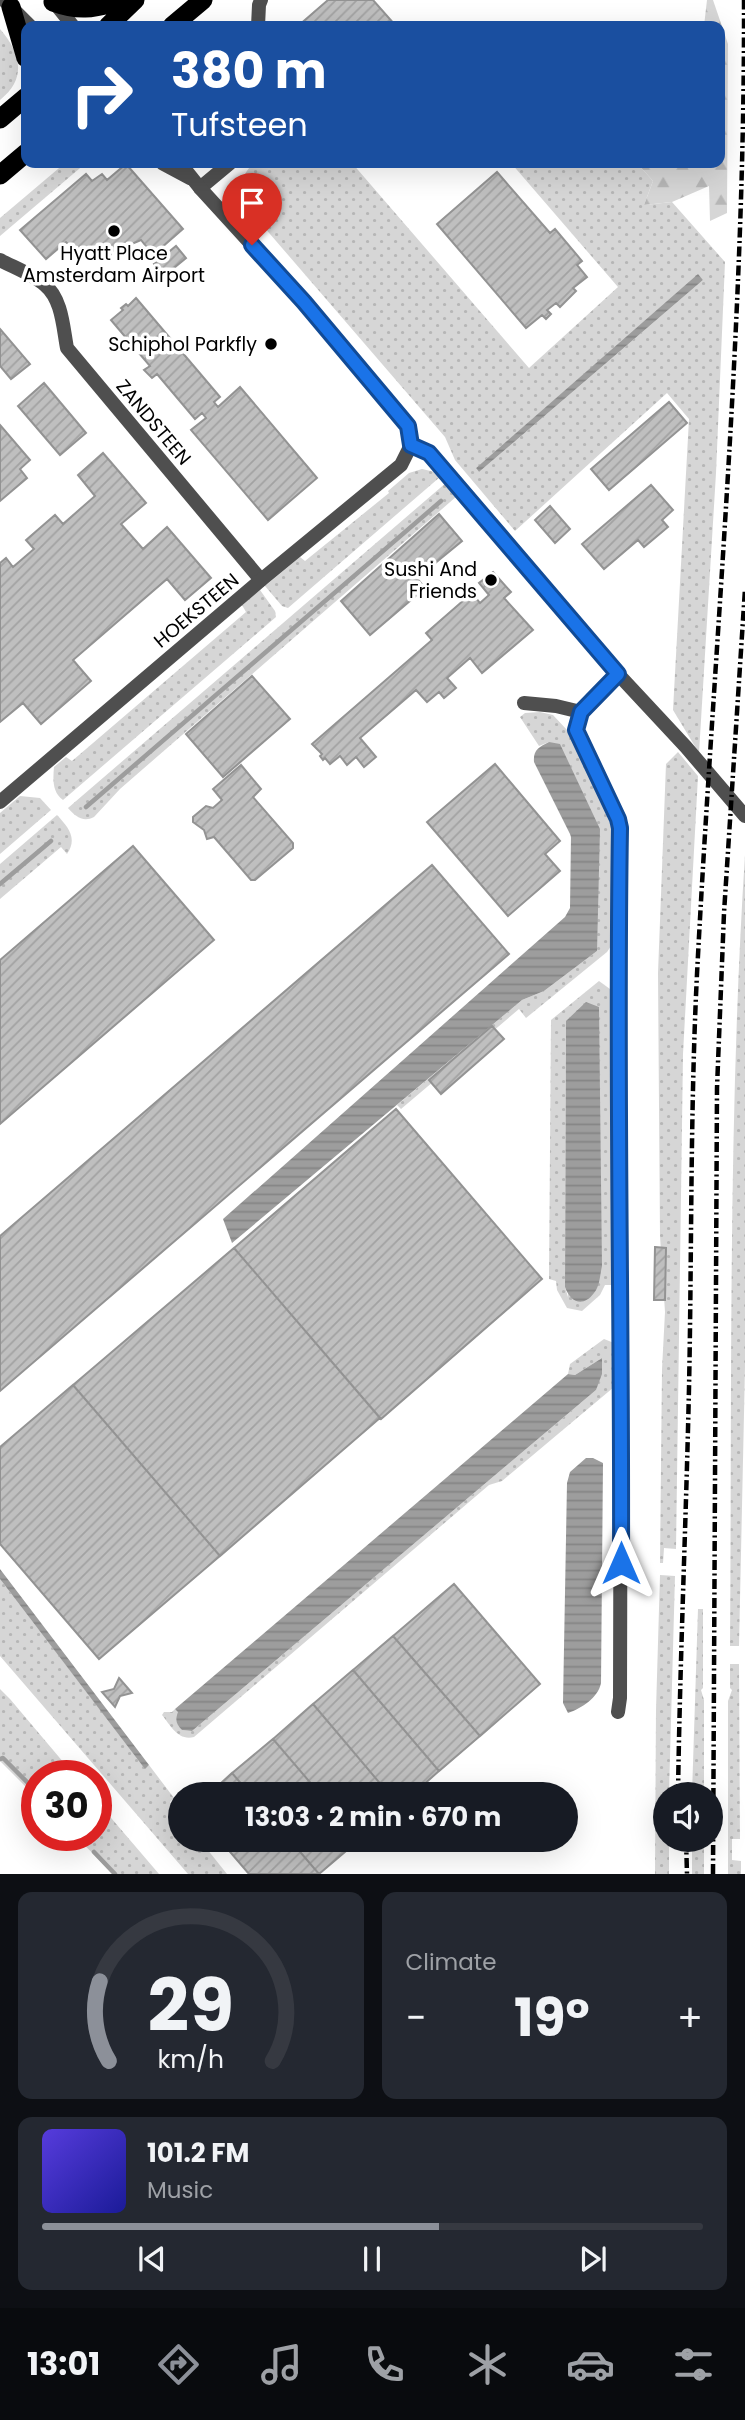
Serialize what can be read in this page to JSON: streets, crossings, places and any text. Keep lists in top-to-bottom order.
{
  "streets": {
    "street": ["ZANDSTEEN", "HOEKSTEEN"]
  },
  "crossings": [
    ["ZANDSTEEN", "HOEKSTEEN"]
  ],
  "places": ["Hyatt Place Amsterdam Airport", "Schiphol Parkfly", "Sushi And Friends"],
  "page": {
    "turn": ["380 m", "Tufsteen"],
    "limit": "30",
    "trip": "13:03 · 2 min · 670 m",
    "tile": "Climate",
    "heat": ["−", "19°", "+"],
    "song": ["101.2 FM", "Music"],
    "tabs": "13:01",
    "gauge": ["29", "km/h"]
  }
}
